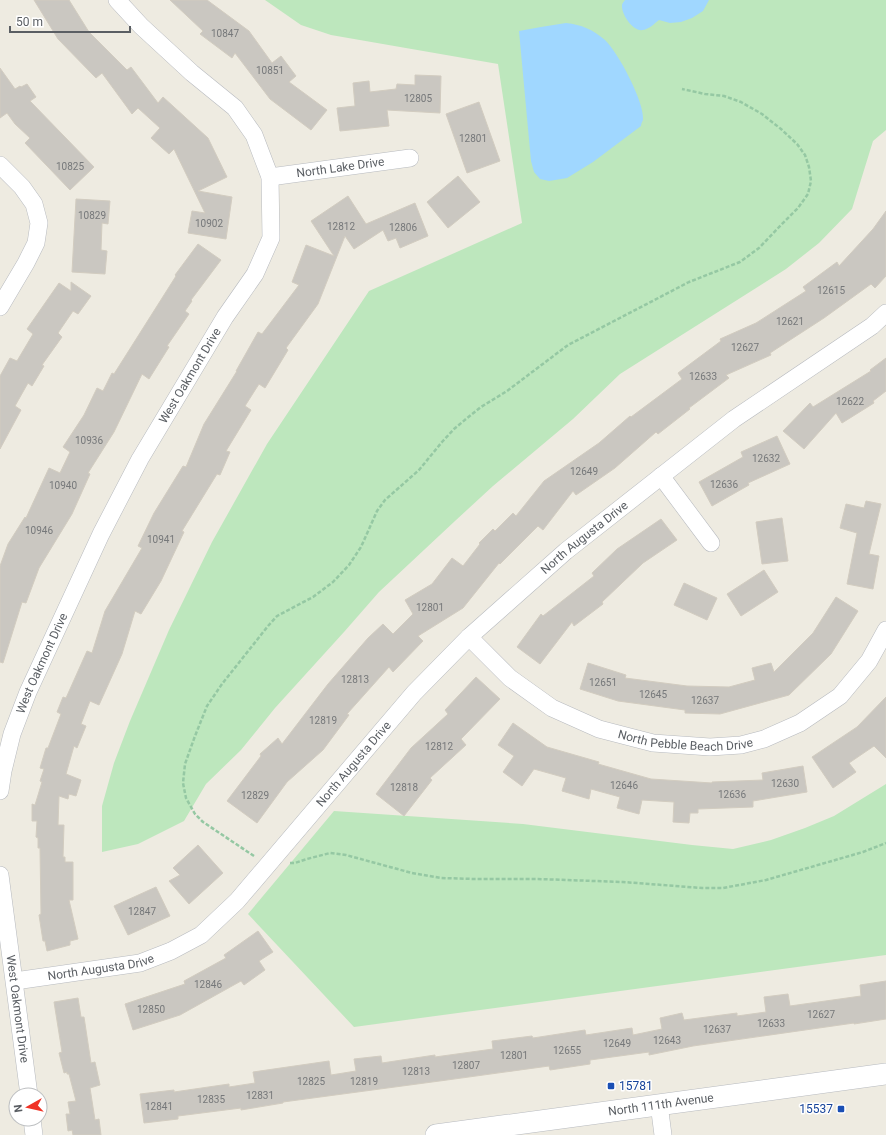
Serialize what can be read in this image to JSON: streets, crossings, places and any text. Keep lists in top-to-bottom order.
{
  "streets": {
    "street": [
      "North Lake Drive",
      "West Oakmont Drive",
      "North Augusta Drive",
      "North Pebble Beach Drive",
      "North 111th Avenue"
    ]
  },
  "crossings": [
    ["North Lake Drive", "West Oakmont Drive"],
    ["West Oakmont Drive", "North Augusta Drive"],
    ["North Augusta Drive", "North Pebble Beach Drive"]
  ],
  "places": {
    "transit": ["15781", "15537"]
  },
  "house_numbers": [
    "10847",
    "10851",
    "12805",
    "12801",
    "10825",
    "10829",
    "10902",
    "12812",
    "12806",
    "12615",
    "12621",
    "12627",
    "12633",
    "12622",
    "10936",
    "12632",
    "12649",
    "12636",
    "10940",
    "10946",
    "10941",
    "12801",
    "12813",
    "12651",
    "12645",
    "12637",
    "12819",
    "12812",
    "12630",
    "12646",
    "12818",
    "12636",
    "12829",
    "12847",
    "12846",
    "12850",
    "12627",
    "12633",
    "12637",
    "12643",
    "12649",
    "12655",
    "12801",
    "12807",
    "12813",
    "12825",
    "12819",
    "12831",
    "12835",
    "12841"
  ],
  "scale_bar": "50 m",
  "north": "left"
}
